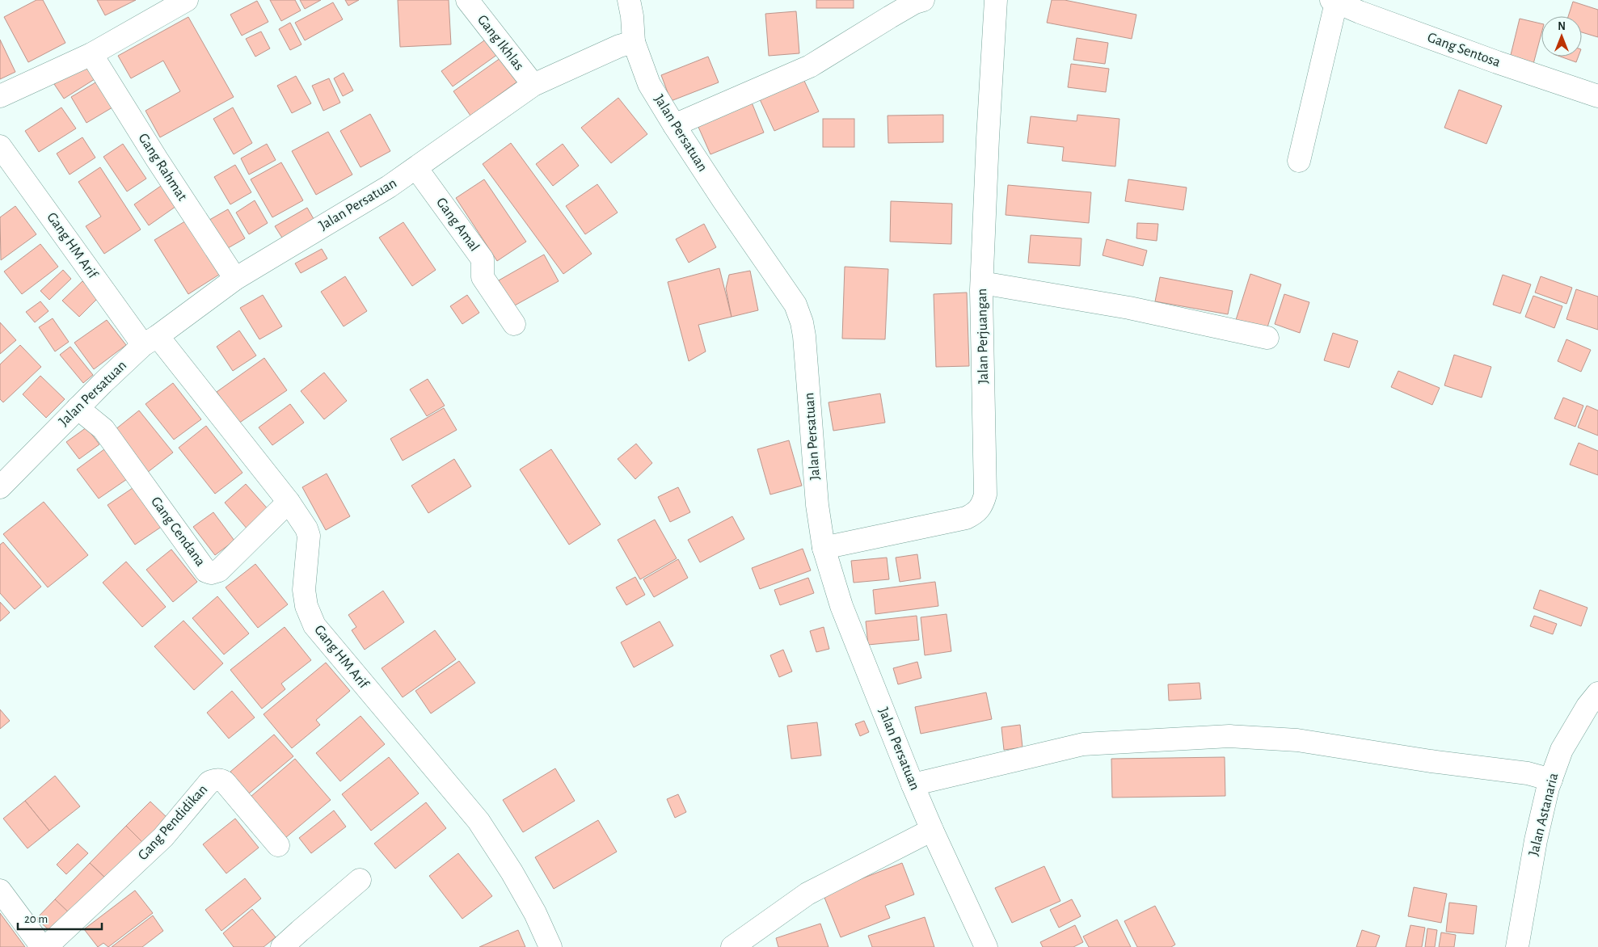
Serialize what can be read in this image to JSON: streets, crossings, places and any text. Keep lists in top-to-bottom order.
{
  "streets": {
    "street": [
      "Gang Ikhlas",
      "Gang Sentosa",
      "Jalan Persatuan",
      "Gang Rahmat",
      "Gang Amal",
      "Gang HM Arif",
      "Jalan Perjuangan",
      "Gang Cendana",
      "Jalan Astanaria",
      "Gang Pendidikan"
    ]
  },
  "crossings": [
    ["Gang Ikhlas", "Jalan Persatuan"],
    ["Jalan Persatuan", "Gang Rahmat"],
    ["Jalan Persatuan", "Gang Amal"],
    ["Jalan Persatuan", "Gang HM Arif"],
    ["Jalan Persatuan", "Jalan Perjuangan"],
    ["Jalan Persatuan", "Gang Cendana"],
    ["Gang HM Arif", "Gang Cendana"]
  ],
  "scale_bar": "20 m",
  "north": "top"
}
